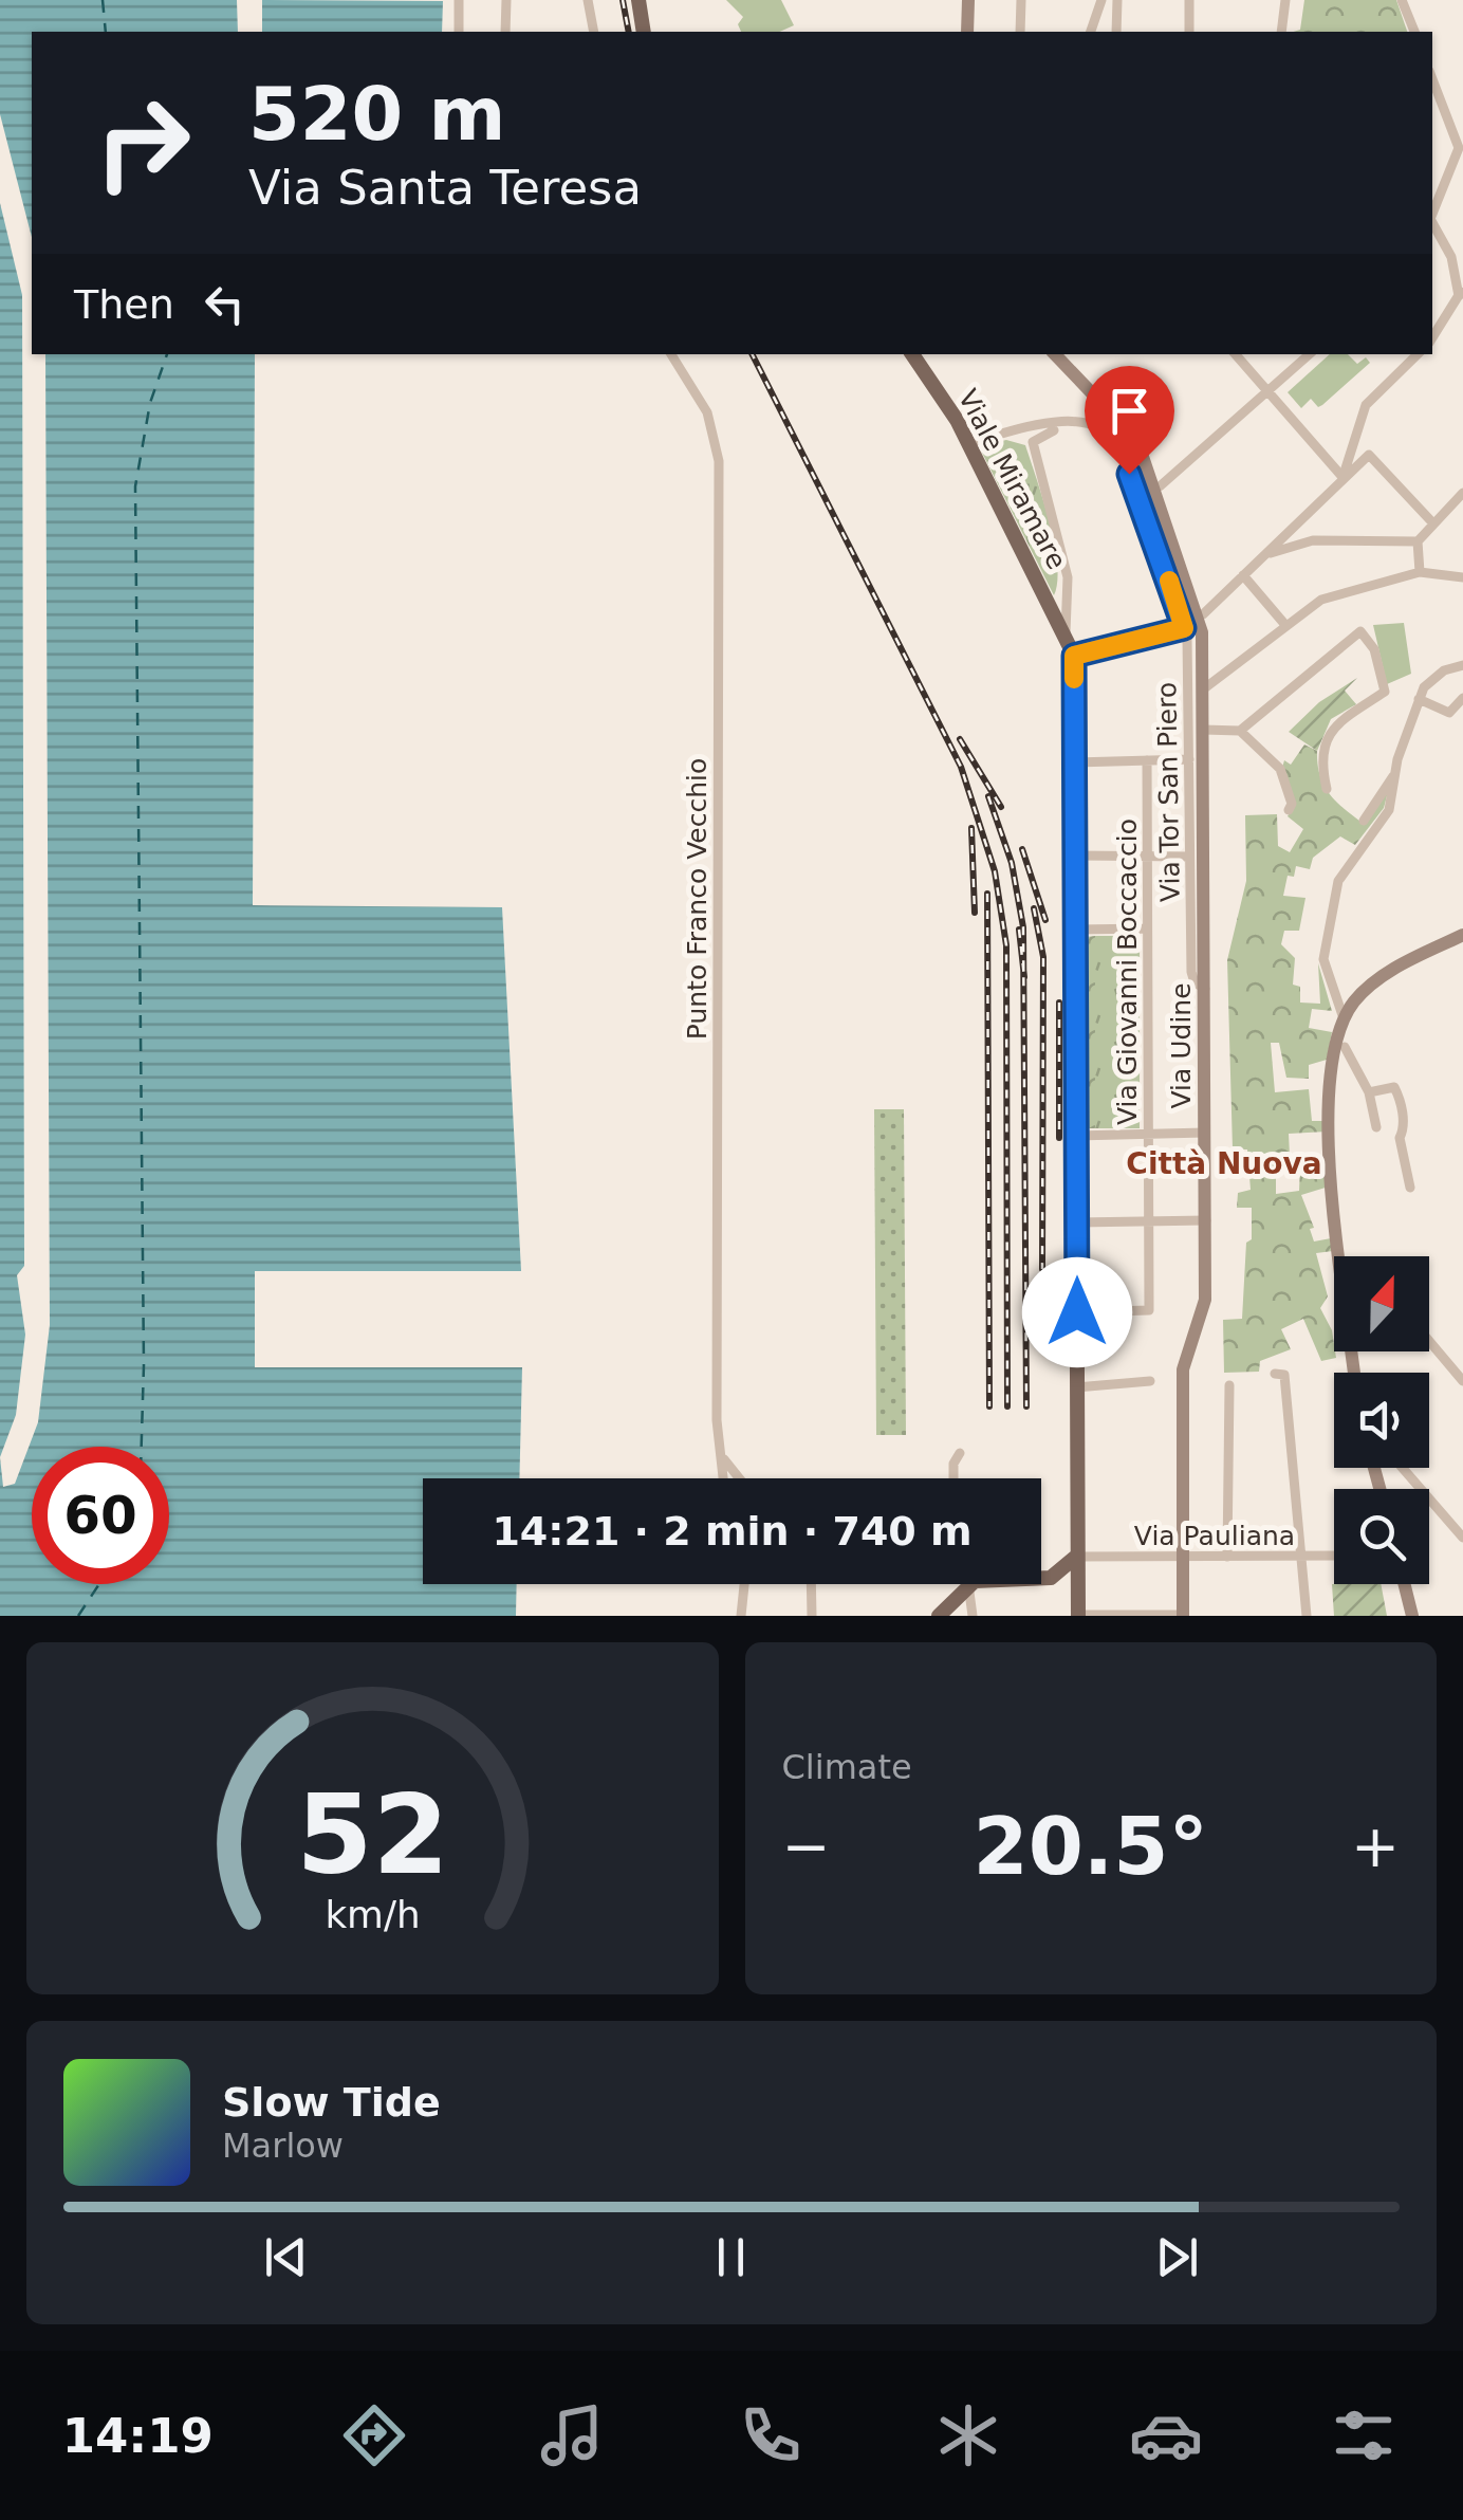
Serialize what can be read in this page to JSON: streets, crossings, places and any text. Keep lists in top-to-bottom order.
{
  "streets": {
    "main road": ["Viale Miramare", "Via Udine"],
    "street": [
      "Via Tor San Piero",
      "Punto Franco Vecchio",
      "Via Giovanni Boccaccio",
      "Via Pauliana"
    ]
  },
  "crossings": [
    ["Viale Miramare", "Via Tor San Piero"],
    ["Viale Miramare", "Via Giovanni Boccaccio"],
    ["Viale Miramare", "Via Pauliana"],
    ["Via Tor San Piero", "Via Udine"],
    ["Via Udine", "Via Pauliana"]
  ],
  "districts": ["Città Nuova"],
  "north": "top",
  "page": {
    "turn": ["520 m", "Via Santa Teresa"],
    "then": "Then",
    "limit": "60",
    "trip": "14:21 · 2 min · 740 m",
    "tile": "Climate",
    "heat": ["−", "20.5°", "+"],
    "song": ["Slow Tide", "Marlow"],
    "tabs": "14:19",
    "gauge": ["52", "km/h"]
  }
}
